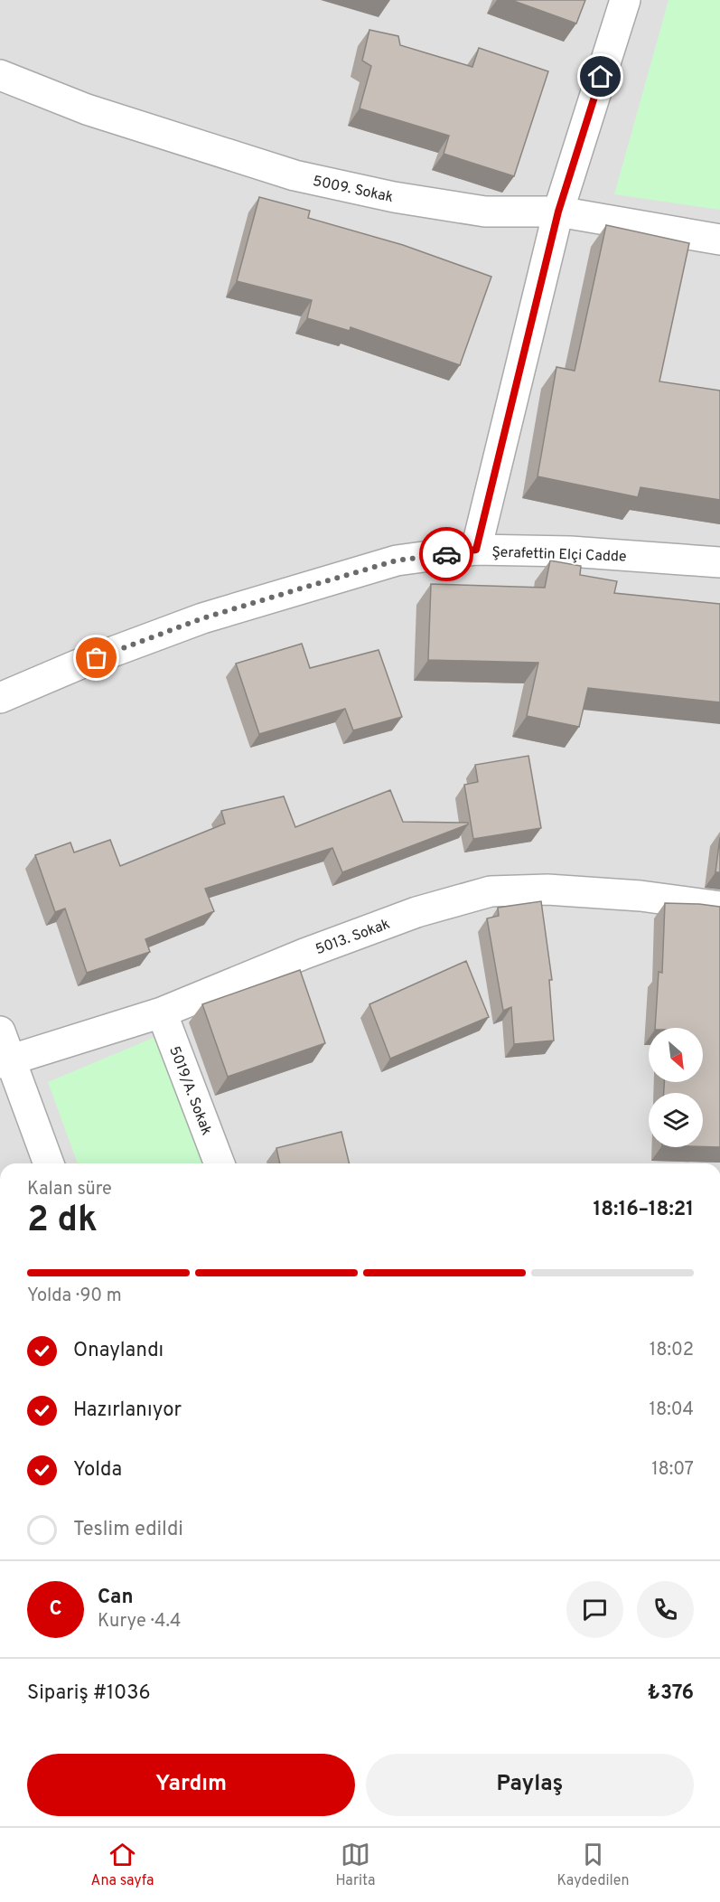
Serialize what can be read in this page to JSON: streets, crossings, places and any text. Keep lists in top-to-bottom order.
{
  "streets": {
    "street": [
      "5009. Sokak",
      "Şerafettin Elçi Cadde",
      "5013. Sokak",
      "5019/A. Sokak"
    ]
  },
  "crossings": [
    ["5013. Sokak", "5019/A. Sokak"]
  ],
  "north": "bottom right",
  "page": {
    "heading": ["2 dk", "Kalan süre", "18:16–18:21"],
    "panel": [
      "Can",
      "Kurye · 4.4",
      "Sipariş #1036",
      "₺376"
    ],
    "bar": "Yolda · 90 m",
    "list": [
      ["Onaylandı", "18:02"],
      ["Hazırlanıyor", "18:04"],
      ["Yolda", "18:07"],
      "Teslim edildi"
    ],
    "round": "C",
    "buttons": ["Yardım", "Paylaş"],
    "tabs": ["Ana sayfa", "Harita", "Kaydedilen"]
  }
}
